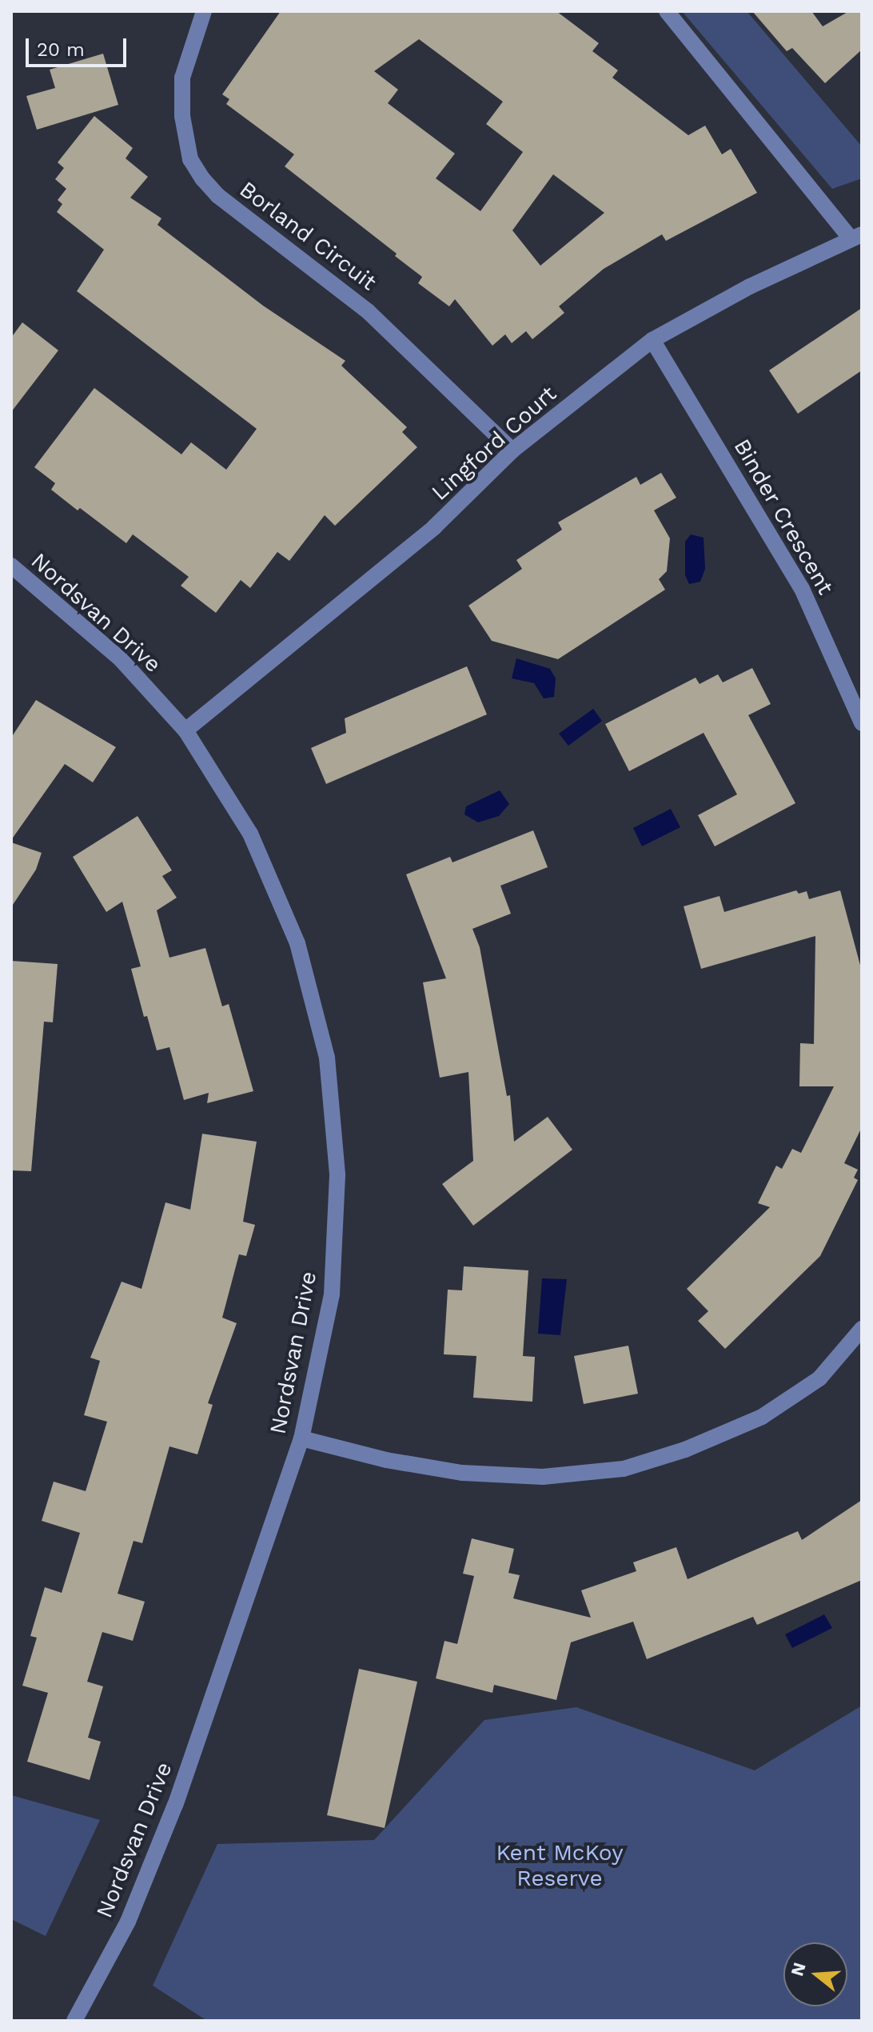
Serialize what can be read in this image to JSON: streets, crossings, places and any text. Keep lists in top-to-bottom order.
{
  "streets": {
    "street": [
      "Borland Circuit",
      "Lingford Court",
      "Binder Crescent",
      "Nordsvan Drive"
    ]
  },
  "crossings": [
    ["Borland Circuit", "Lingford Court"],
    ["Lingford Court", "Binder Crescent"],
    ["Lingford Court", "Nordsvan Drive"]
  ],
  "parks": ["Kent McKoy Reserve"],
  "scale_bar": "20 m",
  "north": "left"
}
